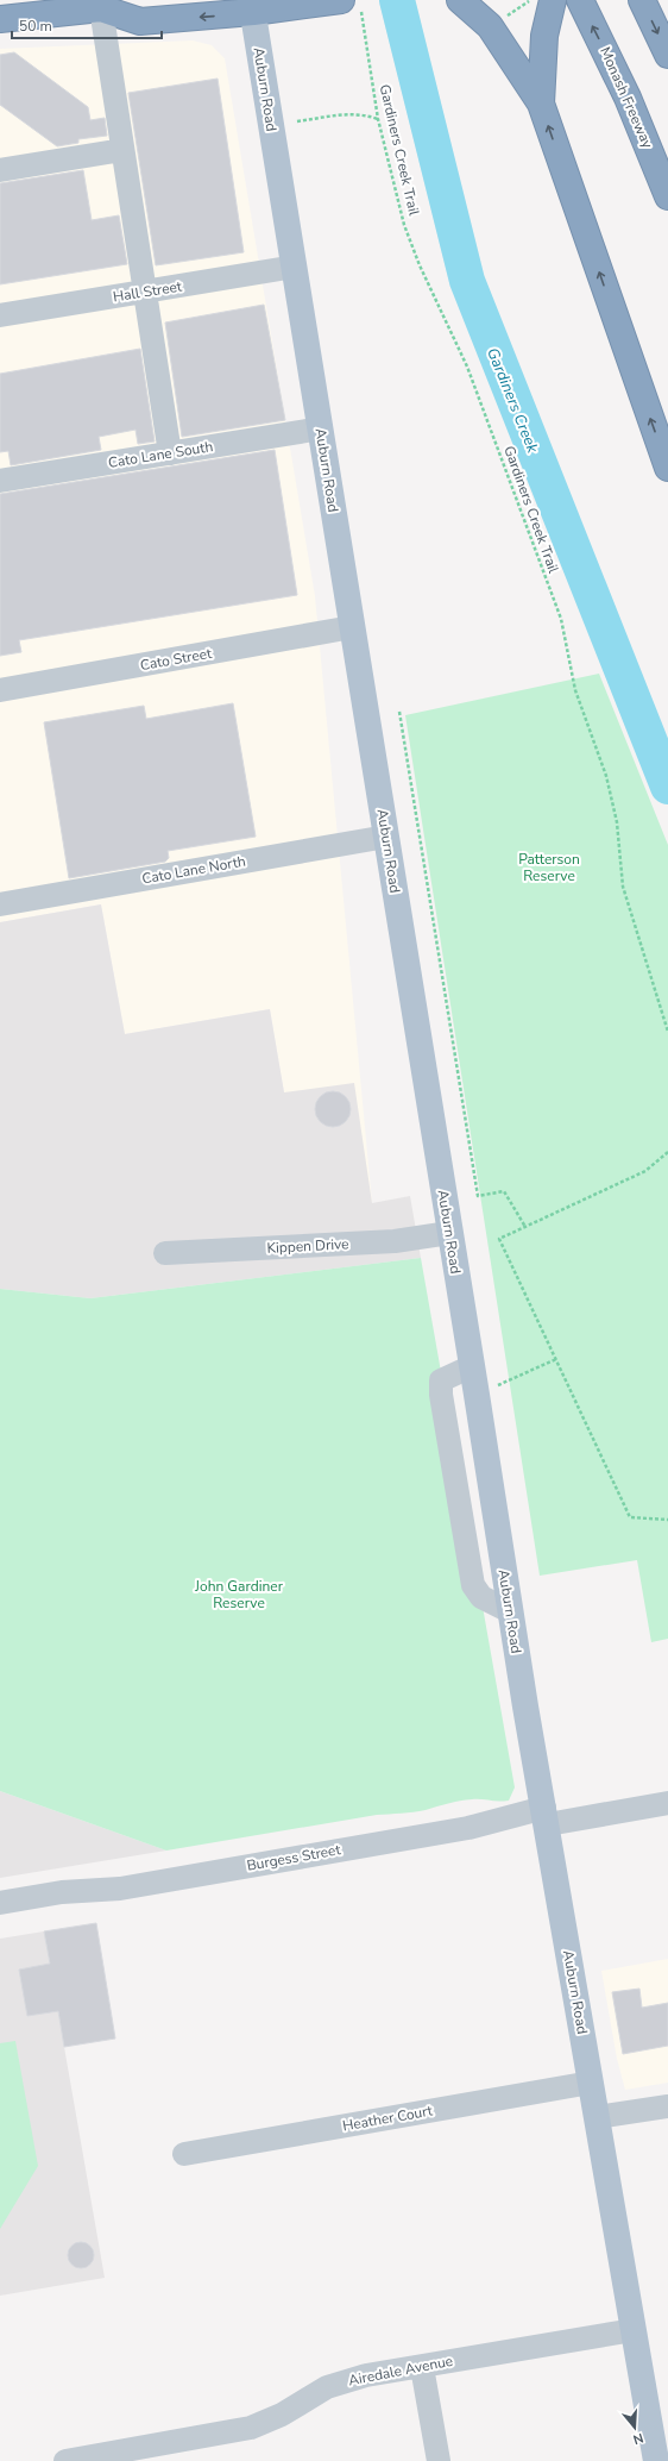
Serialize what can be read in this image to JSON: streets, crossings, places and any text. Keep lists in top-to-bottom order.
{
  "streets": {
    "highway": ["Monash Freeway"],
    "main road": ["Auburn Road"],
    "street": [
      "Hall Street",
      "Cato Lane South",
      "Cato Street",
      "Cato Lane North",
      "Kippen Drive",
      "Burgess Street",
      "Heather Court",
      "Airedale Avenue"
    ],
    "path": ["Gardiners Creek Trail"]
  },
  "crossings": [
    ["Auburn Road", "Hall Street"],
    ["Auburn Road", "Cato Lane South"],
    ["Auburn Road", "Cato Street"],
    ["Auburn Road", "Cato Lane North"],
    ["Auburn Road", "Kippen Drive"],
    ["Auburn Road", "Burgess Street"],
    ["Auburn Road", "Heather Court"],
    ["Auburn Road", "Airedale Avenue"]
  ],
  "water": ["Gardiners Creek"],
  "parks": ["Patterson Reserve", "John Gardiner Reserve"],
  "scale_bar": "50 m",
  "north": "bottom"
}
